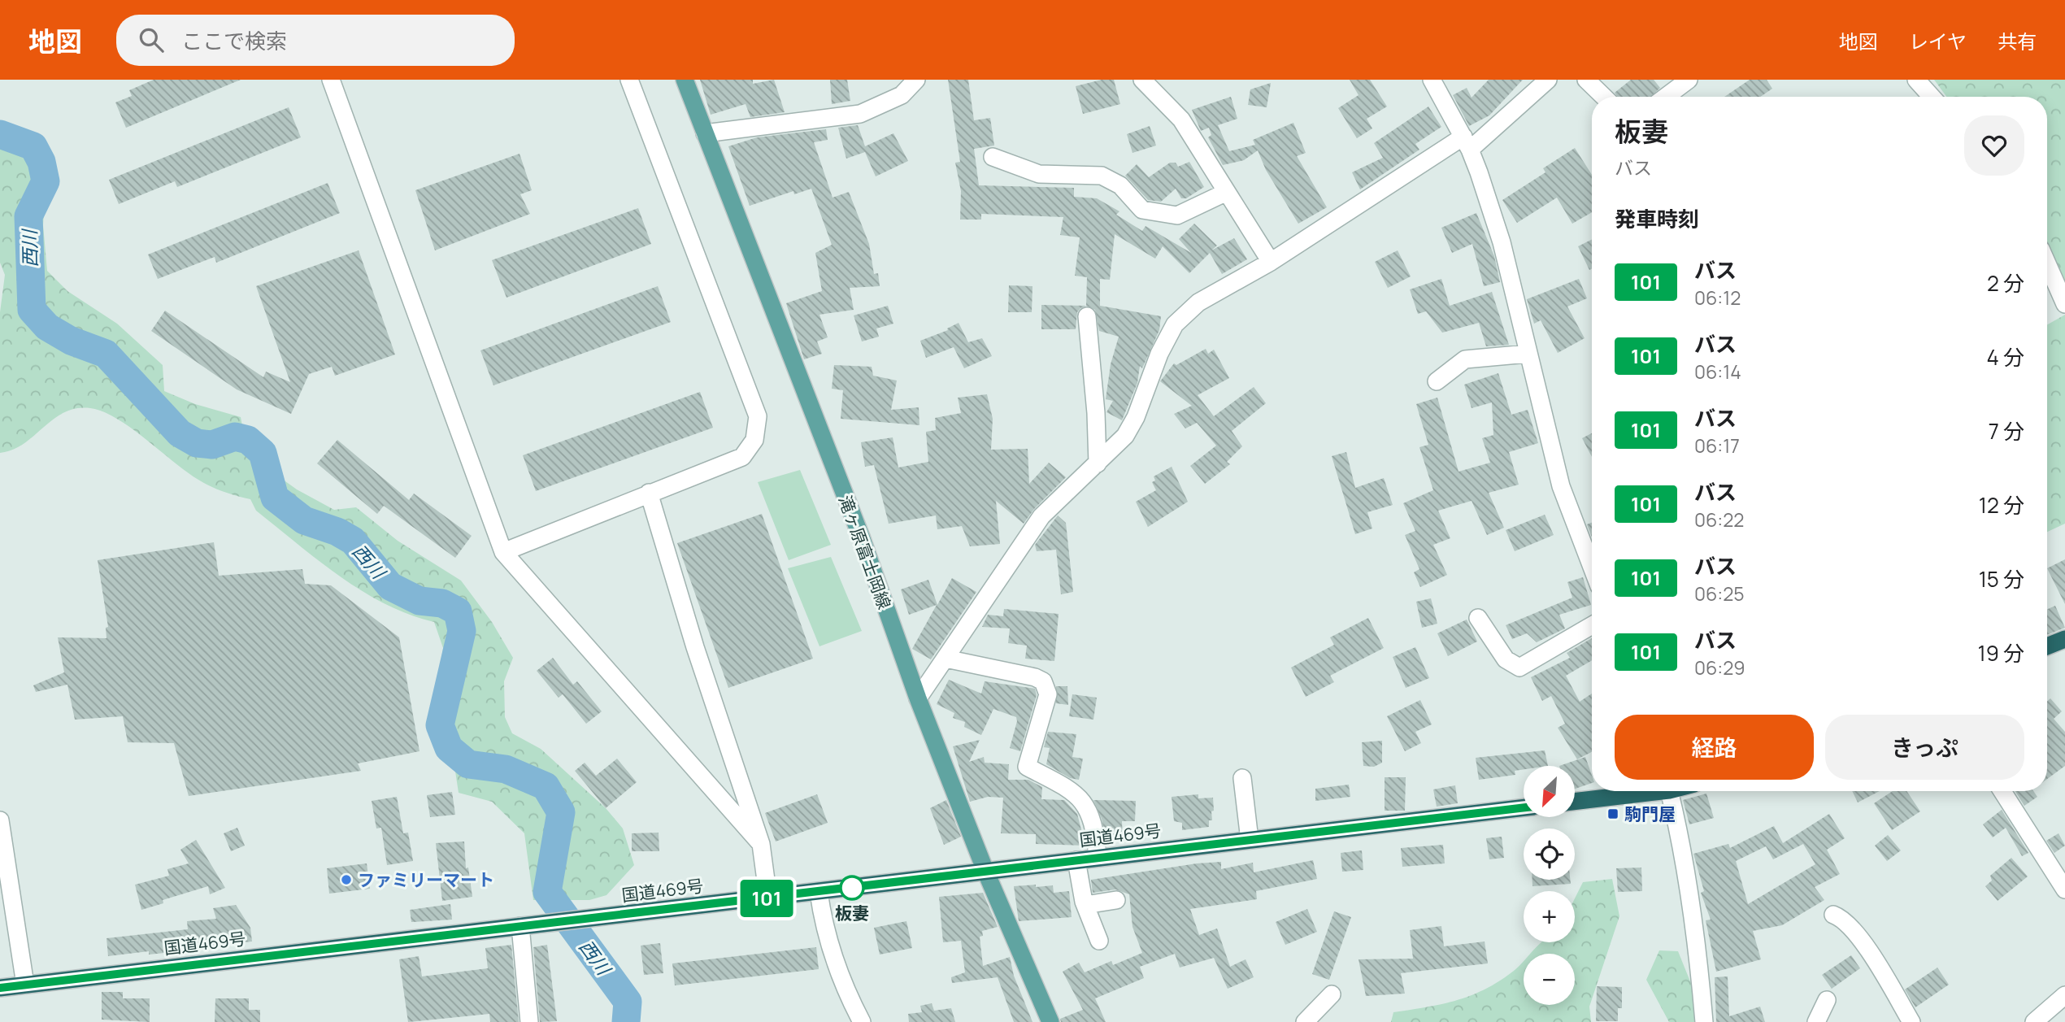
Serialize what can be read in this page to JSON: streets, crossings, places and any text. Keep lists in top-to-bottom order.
{
  "streets": {
    "highway": ["国道469号"],
    "main road": ["滝ヶ原富士岡線"]
  },
  "crossings": [
    ["滝ヶ原富士岡線", "国道469号"]
  ],
  "water": ["西川"],
  "places": {
    "transit": ["駒門屋"],
    "other": ["ファミリーマート", "板妻"]
  },
  "lines": ["bus line 101"],
  "north": "bottom left",
  "page": {
    "header": "地図",
    "search": "ここで検索",
    "nav": ["地図", "レイヤ", "共有"],
    "on_map": "101",
    "heading": [
      ["板妻", "バス"],
      "発車時刻"
    ],
    "list": [
      {
        "mark": "101",
        "name": "バス",
        "note": "06:12",
        "value": "2 分"
      },
      {
        "mark": "101",
        "name": "バス",
        "note": "06:14",
        "value": "4 分"
      },
      {
        "mark": "101",
        "name": "バス",
        "note": "06:17",
        "value": "7 分"
      },
      {
        "mark": "101",
        "name": "バス",
        "note": "06:22",
        "value": "12 分"
      },
      {
        "mark": "101",
        "name": "バス",
        "note": "06:25",
        "value": "15 分"
      },
      {
        "mark": "101",
        "name": "バス",
        "note": "06:29",
        "value": "19 分"
      }
    ],
    "buttons": ["経路", "きっぷ"],
    "map_buttons": ["+", "−"]
  }
}
